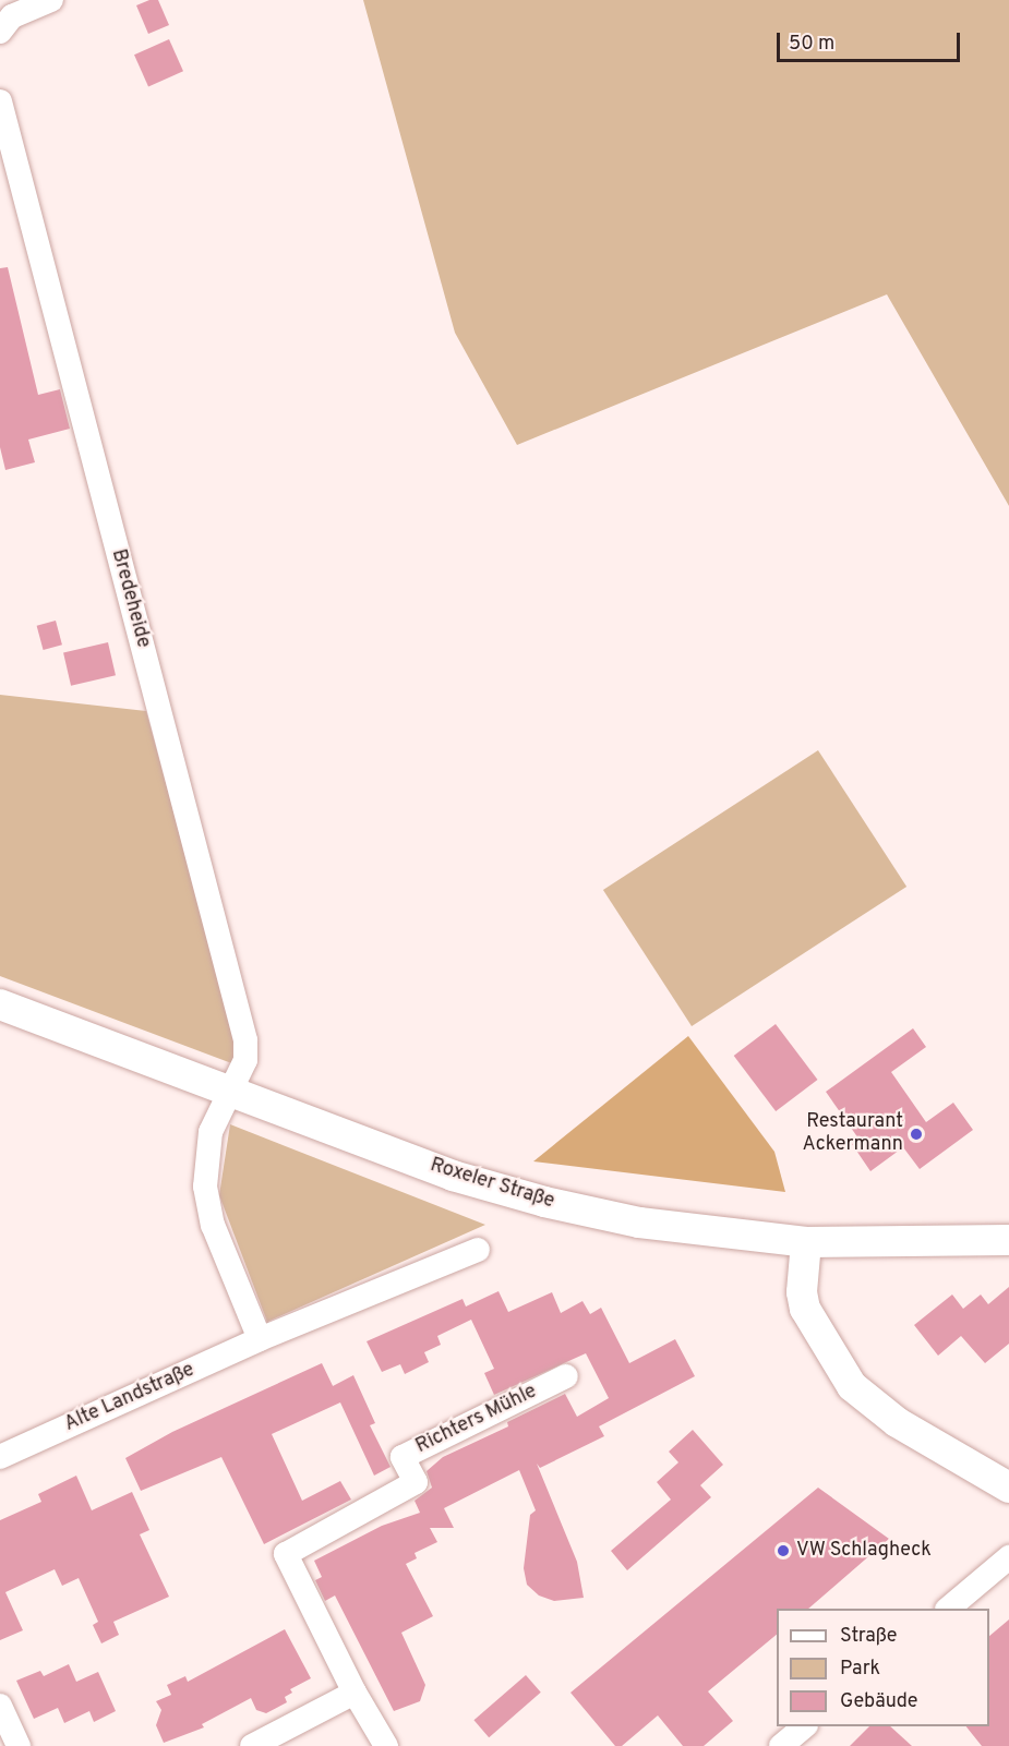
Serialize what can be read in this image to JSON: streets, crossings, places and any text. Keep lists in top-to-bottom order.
{
  "streets": {
    "main road": ["Roxeler Straße"],
    "street": ["Bredeheide", "Alte Landstraße", "Richters Mühle"]
  },
  "crossings": [
    ["Bredeheide", "Roxeler Straße"]
  ],
  "places": ["Restaurant Ackermann", "VW Schlagheck"],
  "legend": ["Straße", "Park", "Gebäude"],
  "scale_bar": "50 m"
}
